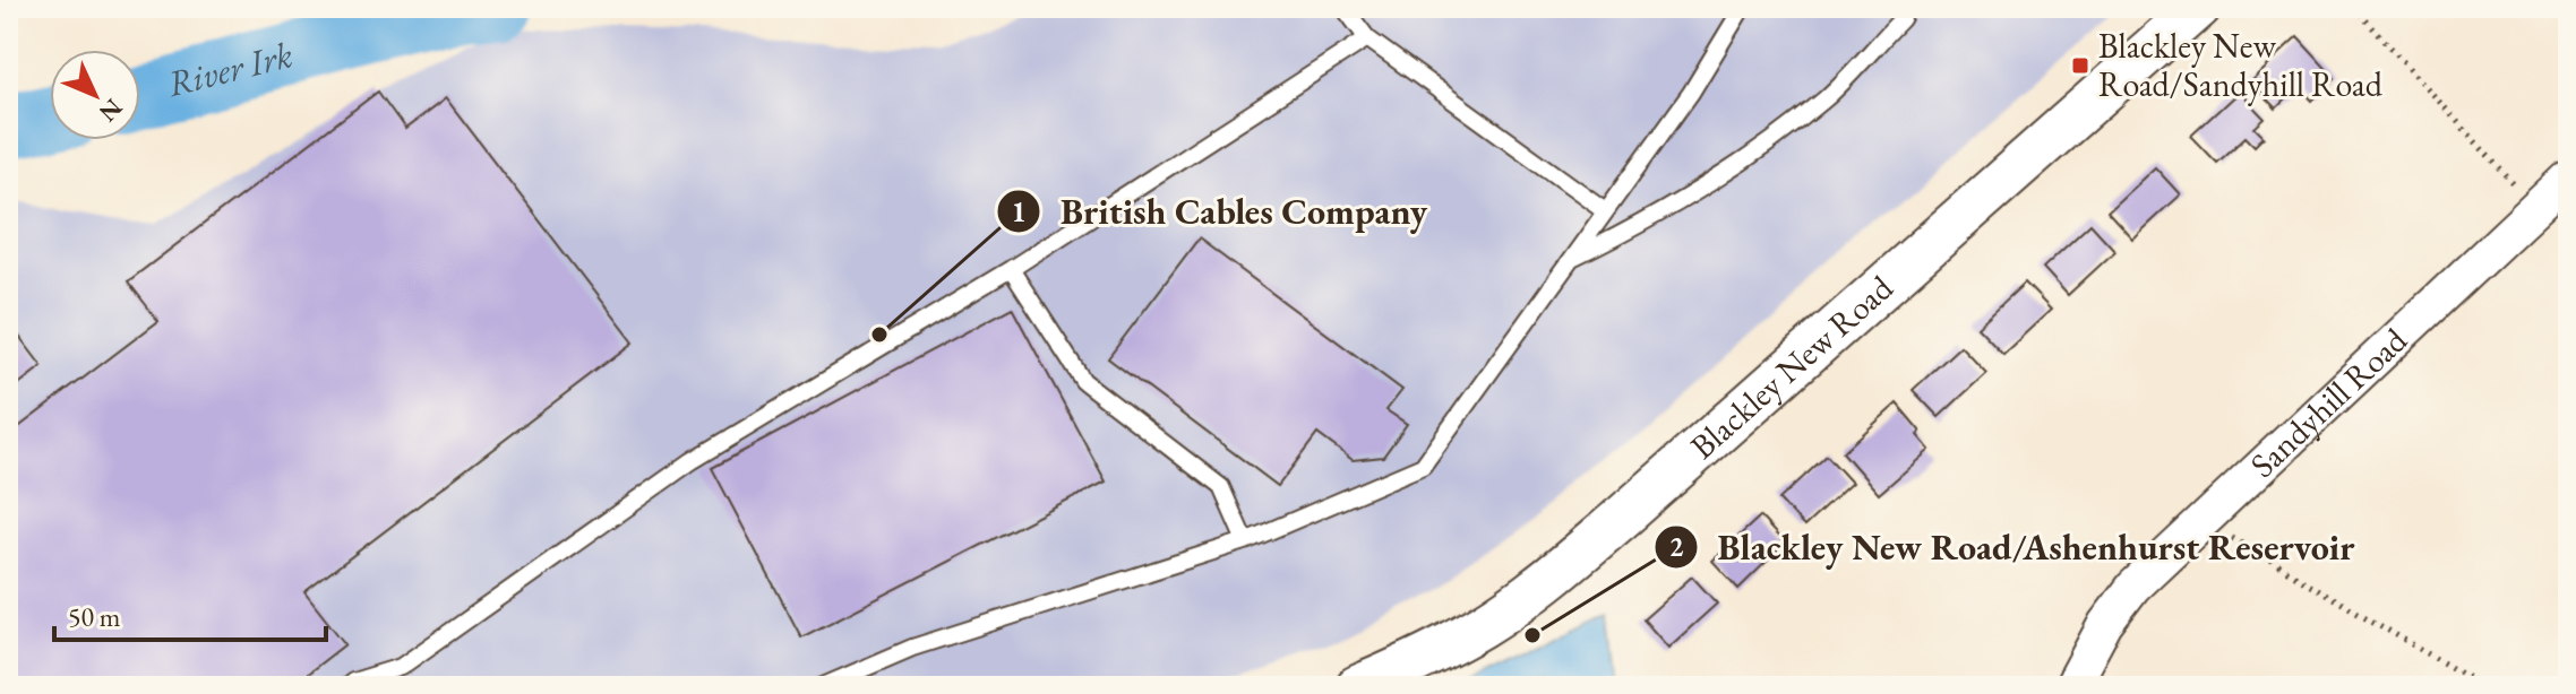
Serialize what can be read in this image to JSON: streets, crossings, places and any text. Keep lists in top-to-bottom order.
{
  "streets": {
    "street": ["Blackley New Road", "Sandyhill Road"]
  },
  "water": ["River Irk"],
  "places": {
    "transit": ["Blackley New Road/Sandyhill Road"],
    "other": ["British Cables Company", "Blackley New Road/Ashenhurst Reservoir"]
  },
  "scale_bar": "50 m",
  "north": "bottom right"
}
